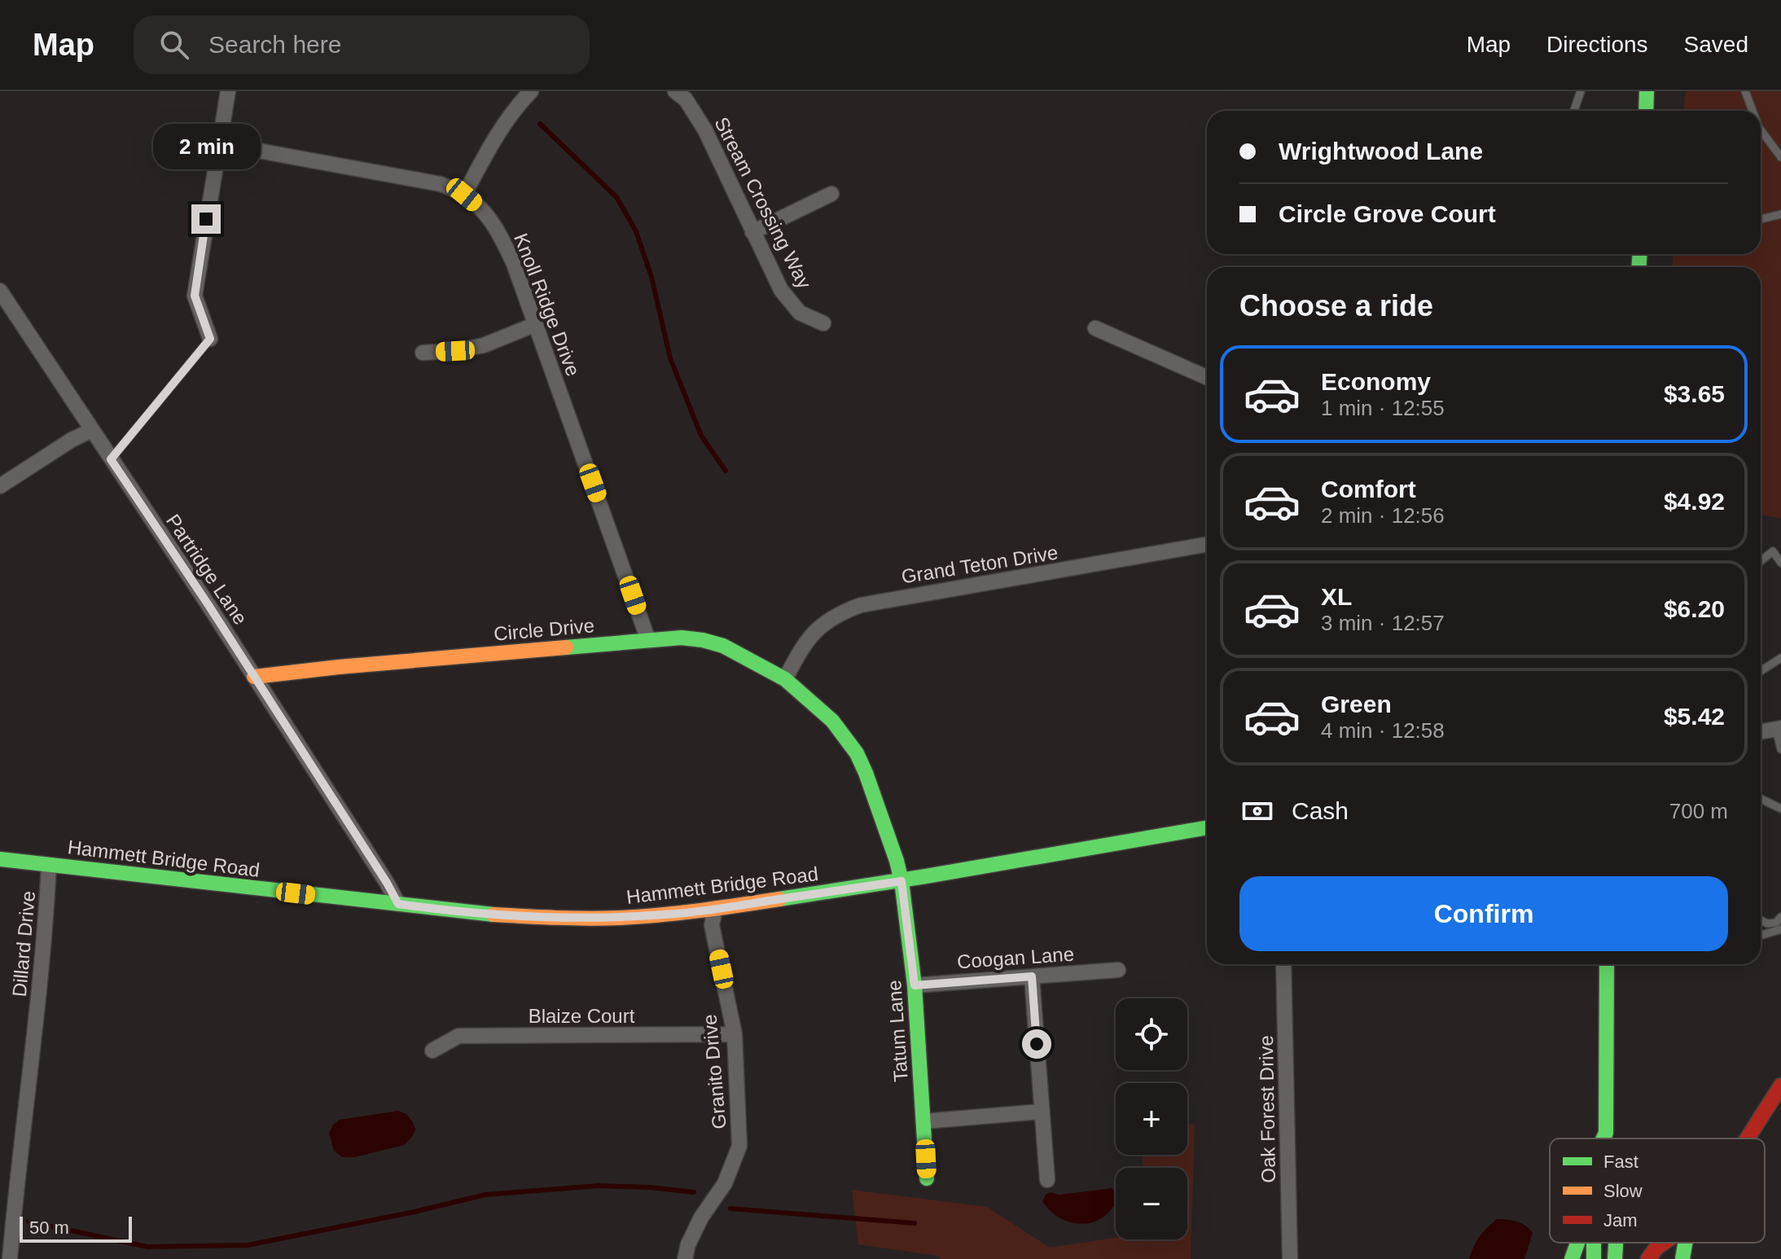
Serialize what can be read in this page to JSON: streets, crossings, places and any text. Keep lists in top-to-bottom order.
{
  "streets": {
    "street": [
      "Stream Crossing Way",
      "Knoll Ridge Drive",
      "Grand Teton Drive",
      "Partridge Lane",
      "Circle Drive",
      "Hammett Bridge Road",
      "Dillard Drive",
      "Coogan Lane",
      "Blaize Court",
      "Tatum Lane",
      "Granito Drive",
      "Oak Forest Drive"
    ]
  },
  "crossings": [
    ["Knoll Ridge Drive", "Circle Drive"],
    ["Grand Teton Drive", "Circle Drive"],
    ["Partridge Lane", "Circle Drive"],
    ["Partridge Lane", "Hammett Bridge Road"],
    ["Circle Drive", "Hammett Bridge Road"],
    ["Circle Drive", "Tatum Lane"],
    ["Hammett Bridge Road", "Dillard Drive"],
    ["Hammett Bridge Road", "Tatum Lane"],
    ["Hammett Bridge Road", "Granito Drive"],
    ["Coogan Lane", "Tatum Lane"],
    ["Blaize Court", "Granito Drive"]
  ],
  "legend": ["Fast", "Slow", "Jam"],
  "scale_bar": "50 m",
  "page": {
    "header": "Map",
    "search": "Search here",
    "nav": ["Map", "Directions", "Saved"],
    "banner": ["Wrightwood Lane", "Circle Grove Court"],
    "bubble": "2 min",
    "heading": "Choose a ride",
    "list": [
      {
        "name": "Economy",
        "note": "1 min · 12:55",
        "value": "$3.65"
      },
      {
        "name": "Comfort",
        "note": "2 min · 12:56",
        "value": "$4.92"
      },
      {
        "name": "XL",
        "note": "3 min · 12:57",
        "value": "$6.20"
      },
      {
        "name": "Green",
        "note": "4 min · 12:58",
        "value": "$5.42"
      }
    ],
    "pay": ["Cash", "700 m"],
    "buttons": "Confirm",
    "map_buttons": ["+", "−"],
    "scale": "50 m"
  }
}
